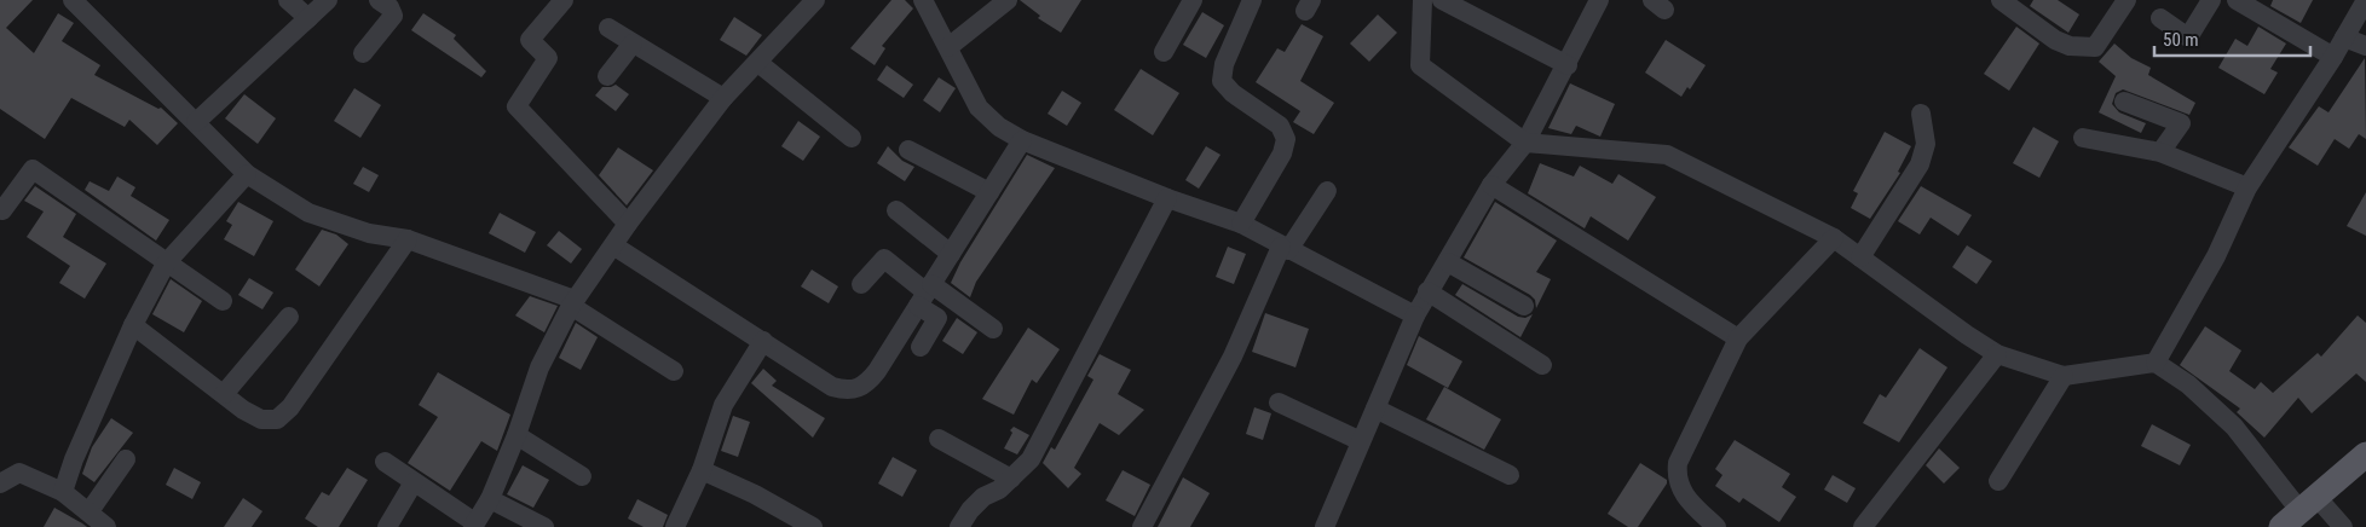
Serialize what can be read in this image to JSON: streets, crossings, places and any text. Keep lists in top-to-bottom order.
{
  "scale_bar": "50 m"
}
